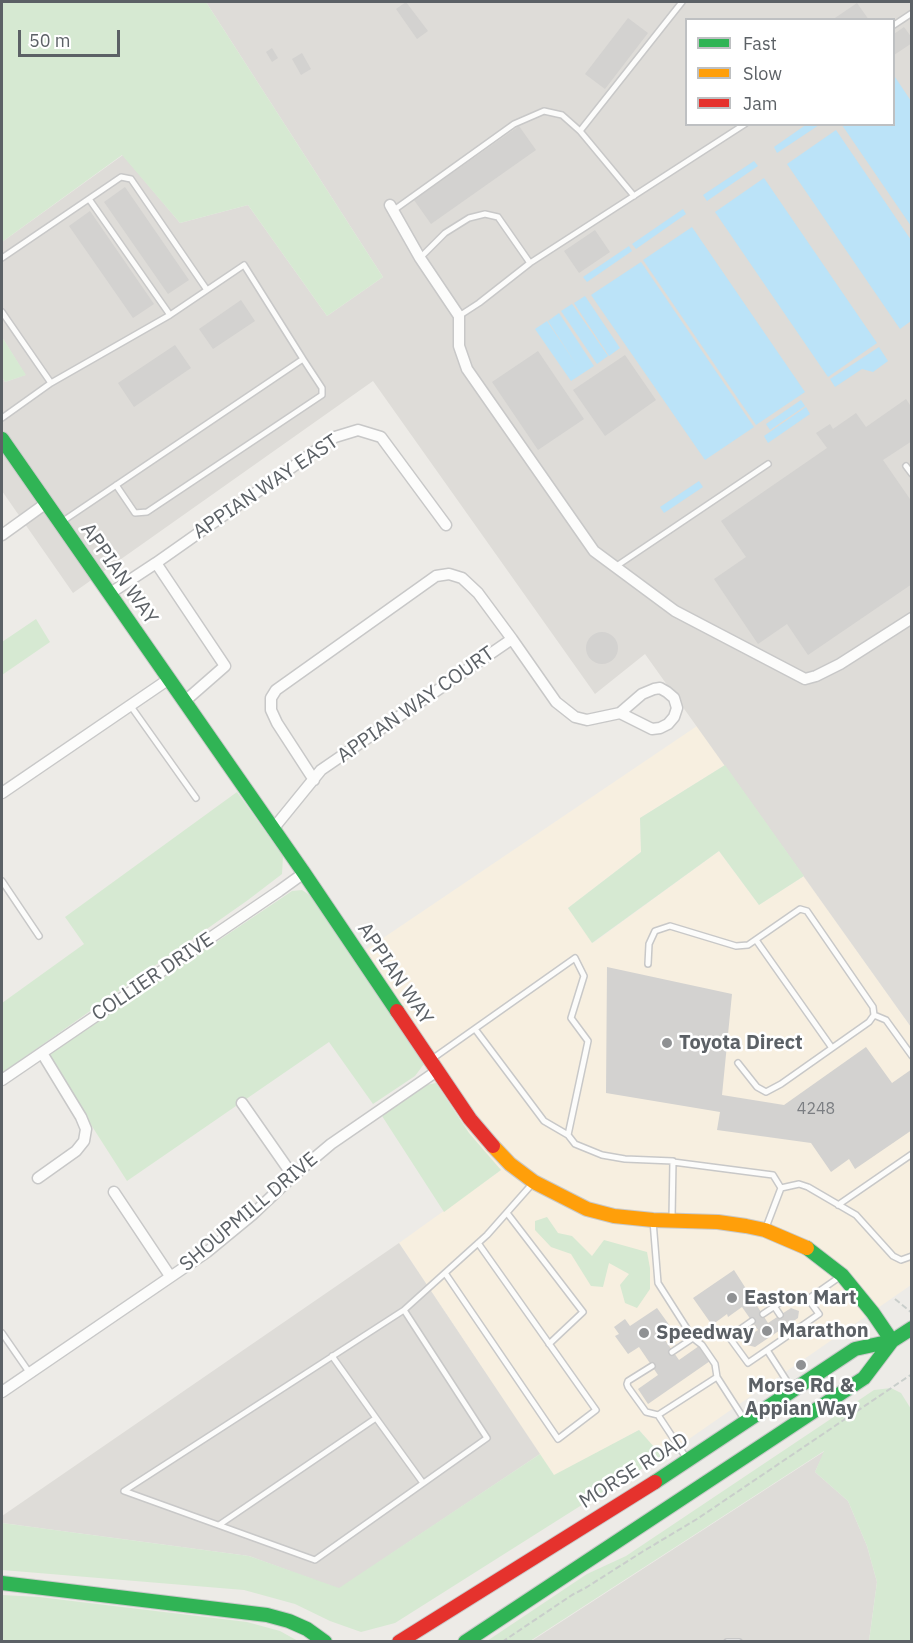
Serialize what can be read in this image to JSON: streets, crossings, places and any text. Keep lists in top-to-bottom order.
{
  "streets": {
    "main road": ["APPIAN WAY", "MORSE ROAD"],
    "street": [
      "APPIAN WAY EAST",
      "APPIAN WAY COURT",
      "COLLIER DRIVE",
      "SHOUPMILL DRIVE"
    ]
  },
  "crossings": [
    ["APPIAN WAY EAST", "APPIAN WAY"],
    ["APPIAN WAY", "APPIAN WAY COURT"],
    ["APPIAN WAY", "COLLIER DRIVE"],
    ["APPIAN WAY", "SHOUPMILL DRIVE"],
    ["APPIAN WAY", "MORSE ROAD"]
  ],
  "places": [
    "Toyota Direct",
    "Easton Mart",
    "Marathon",
    "Speedway",
    "Morse Rd & Appian Way"
  ],
  "house_numbers": ["4248"],
  "legend": ["Fast", "Slow", "Jam"],
  "scale_bar": "50 m"
}
